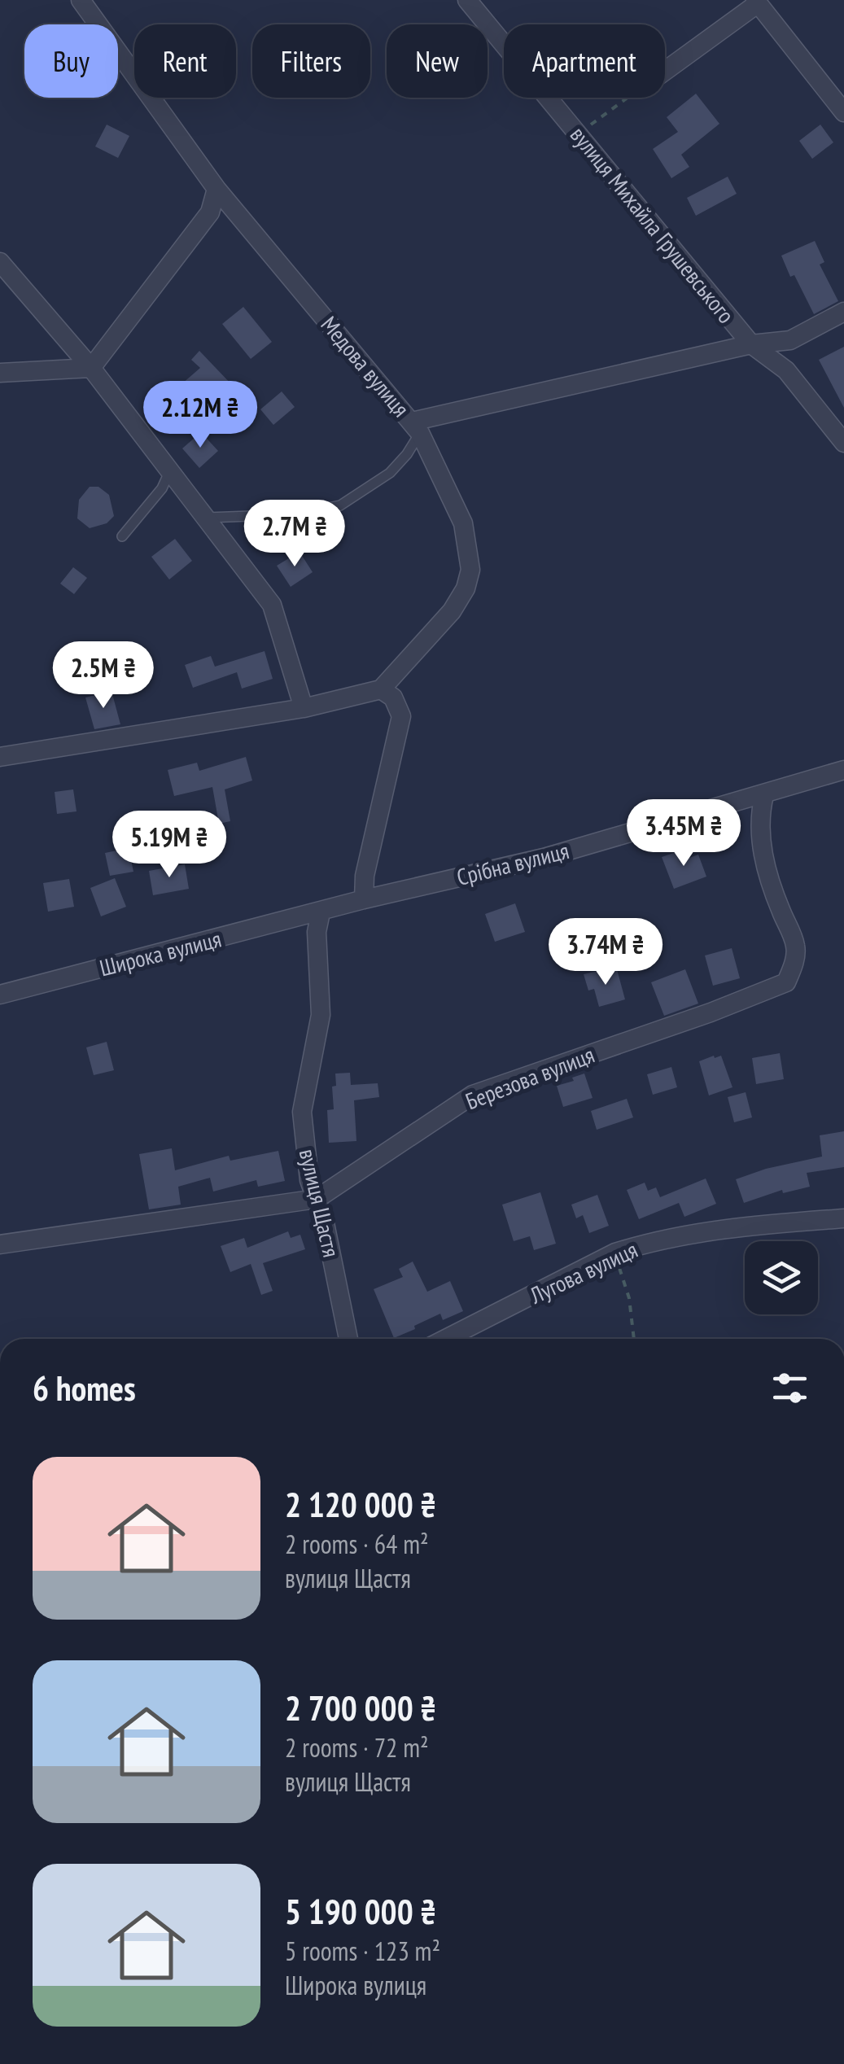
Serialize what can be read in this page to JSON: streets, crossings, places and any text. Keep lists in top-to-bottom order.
{
  "streets": {
    "street": [
      "вулиця Михайла Грушевського",
      "Медова вулиця",
      "Срібна вулиця",
      "Широка вулиця",
      "Березова вулиця",
      "вулиця Щастя",
      "Лугова вулиця"
    ]
  },
  "crossings": [
    ["Срібна вулиця", "Широка вулиця"],
    ["Срібна вулиця", "Березова вулиця"],
    ["Срібна вулиця", "вулиця Щастя"],
    ["Широка вулиця", "вулиця Щастя"],
    ["Березова вулиця", "вулиця Щастя"]
  ],
  "page": {
    "chip": [
      "Buy",
      "Rent",
      "Filters",
      "New",
      "Apartment"
    ],
    "price": [
      "2.12M ₴",
      "2.7M ₴",
      "2.5M ₴",
      "3.45M ₴",
      "5.19M ₴",
      "3.74M ₴"
    ],
    "heading": "6 homes",
    "list": [
      {
        "name": "2 120 000 ₴",
        "note": "2 rooms · 64 m² · вулиця Щастя"
      },
      {
        "name": "2 700 000 ₴",
        "note": "2 rooms · 72 m² · вулиця Щастя"
      },
      {
        "name": "5 190 000 ₴",
        "note": "5 rooms · 123 m² · Широка вулиця"
      }
    ]
  }
}
